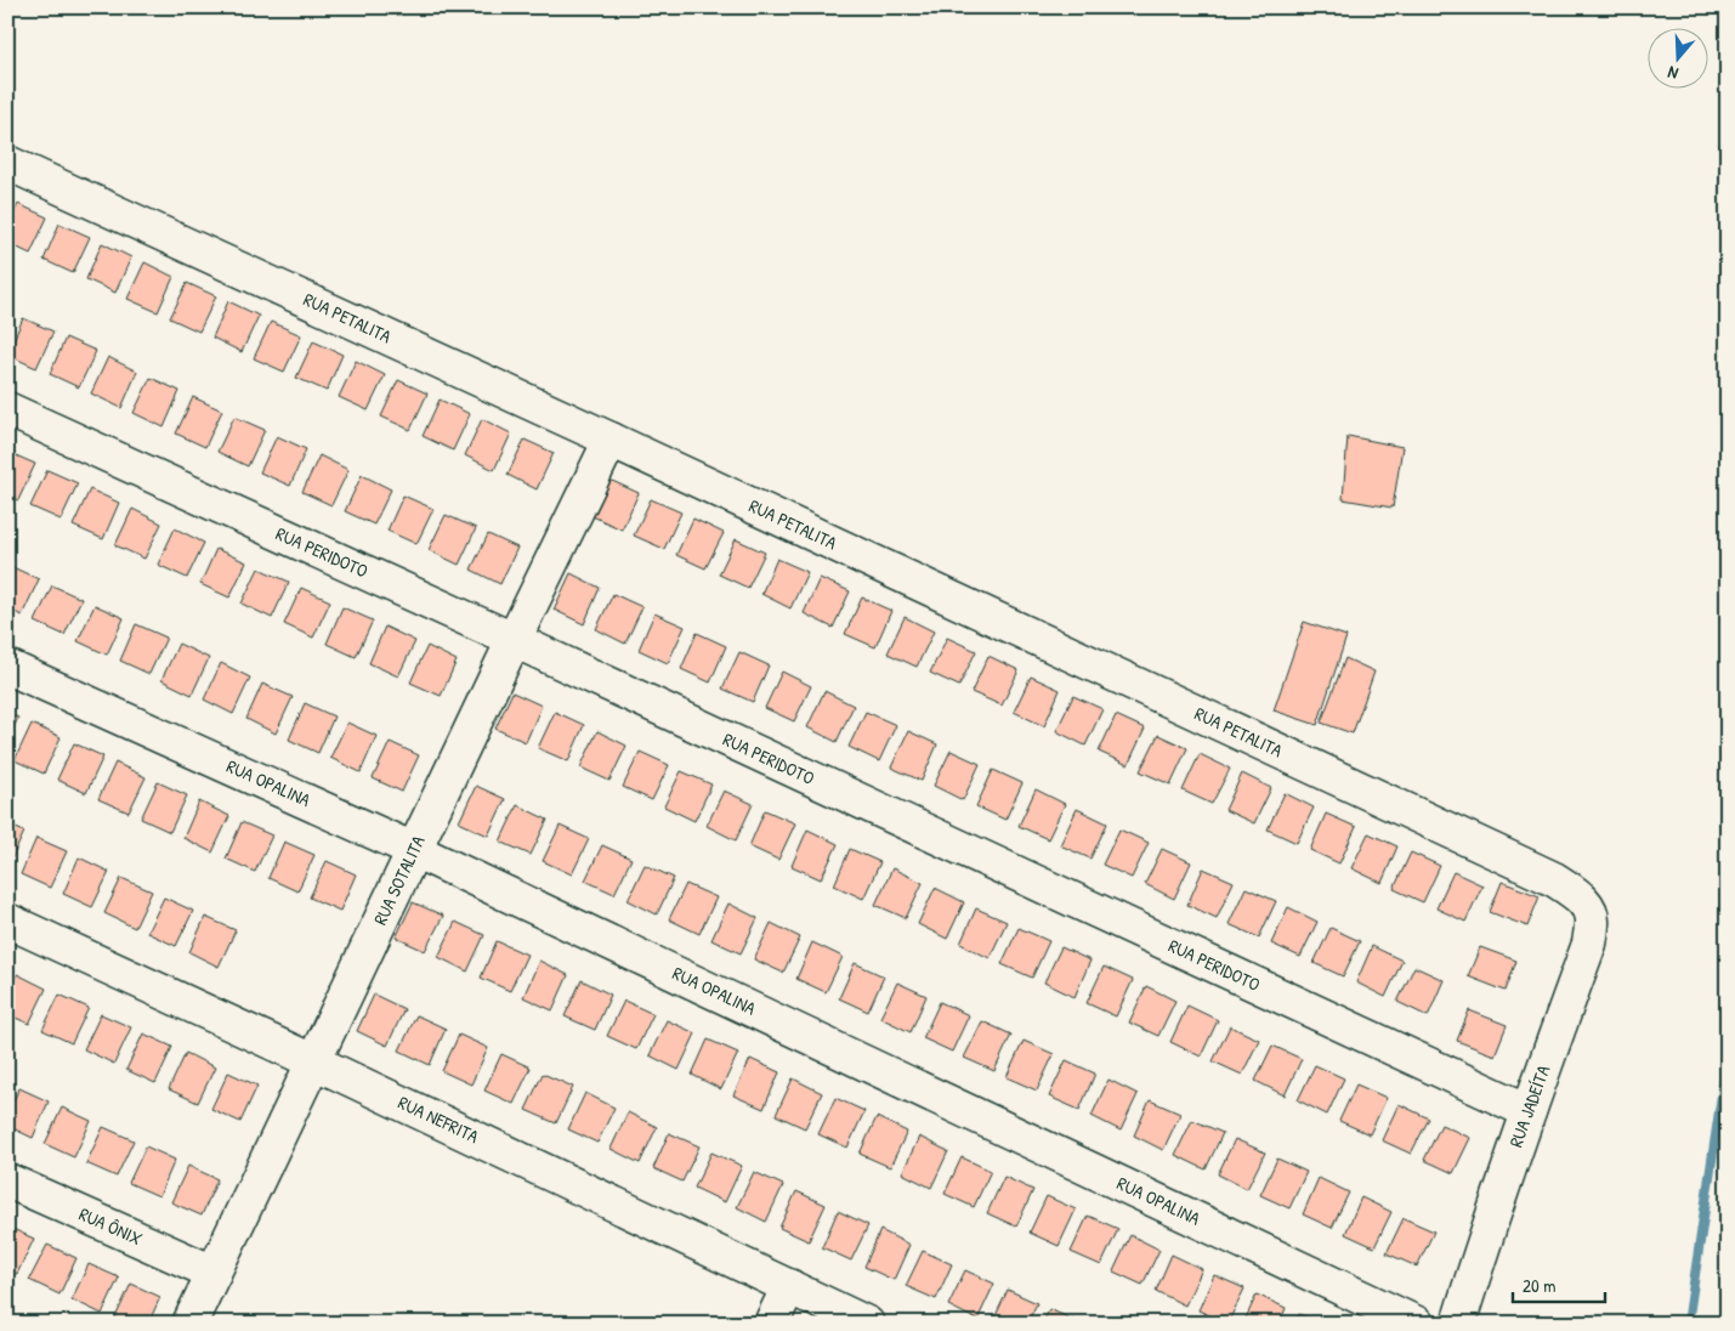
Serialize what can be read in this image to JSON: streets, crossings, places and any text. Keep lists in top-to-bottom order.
{
  "streets": {
    "street": [
      "RUA PETALITA",
      "RUA PERIDOTO",
      "RUA OPALINA",
      "RUA SOTALITA",
      "RUA JADEÍTA",
      "RUA NEFRITA",
      "RUA ÔNIX"
    ]
  },
  "crossings": [
    ["RUA PETALITA", "RUA SOTALITA"],
    ["RUA PETALITA", "RUA JADEÍTA"],
    ["RUA PERIDOTO", "RUA SOTALITA"],
    ["RUA PERIDOTO", "RUA JADEÍTA"],
    ["RUA OPALINA", "RUA SOTALITA"],
    ["RUA SOTALITA", "RUA NEFRITA"],
    ["RUA SOTALITA", "RUA ÔNIX"]
  ],
  "scale_bar": "20 m",
  "north": "bottom"
}
